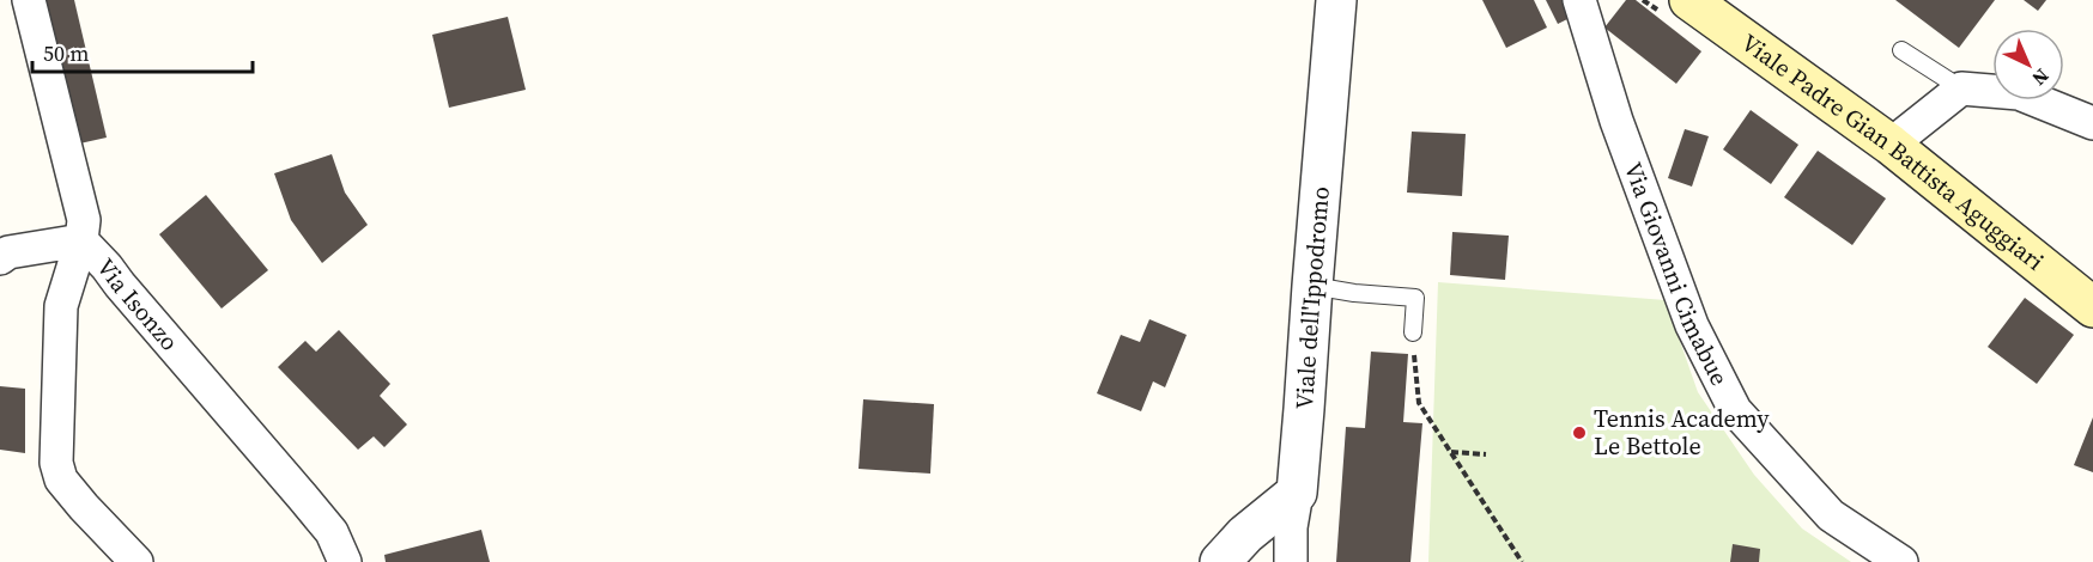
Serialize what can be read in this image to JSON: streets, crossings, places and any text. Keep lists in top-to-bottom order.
{
  "streets": {
    "main road": ["Viale Padre Gian Battista Aguggiari"],
    "street": ["Via Giovanni Cimabue", "Viale dell'Ippodromo", "Via Isonzo"]
  },
  "places": ["Tennis Academy Le Bettole"],
  "scale_bar": "50 m",
  "north": "bottom right"
}
